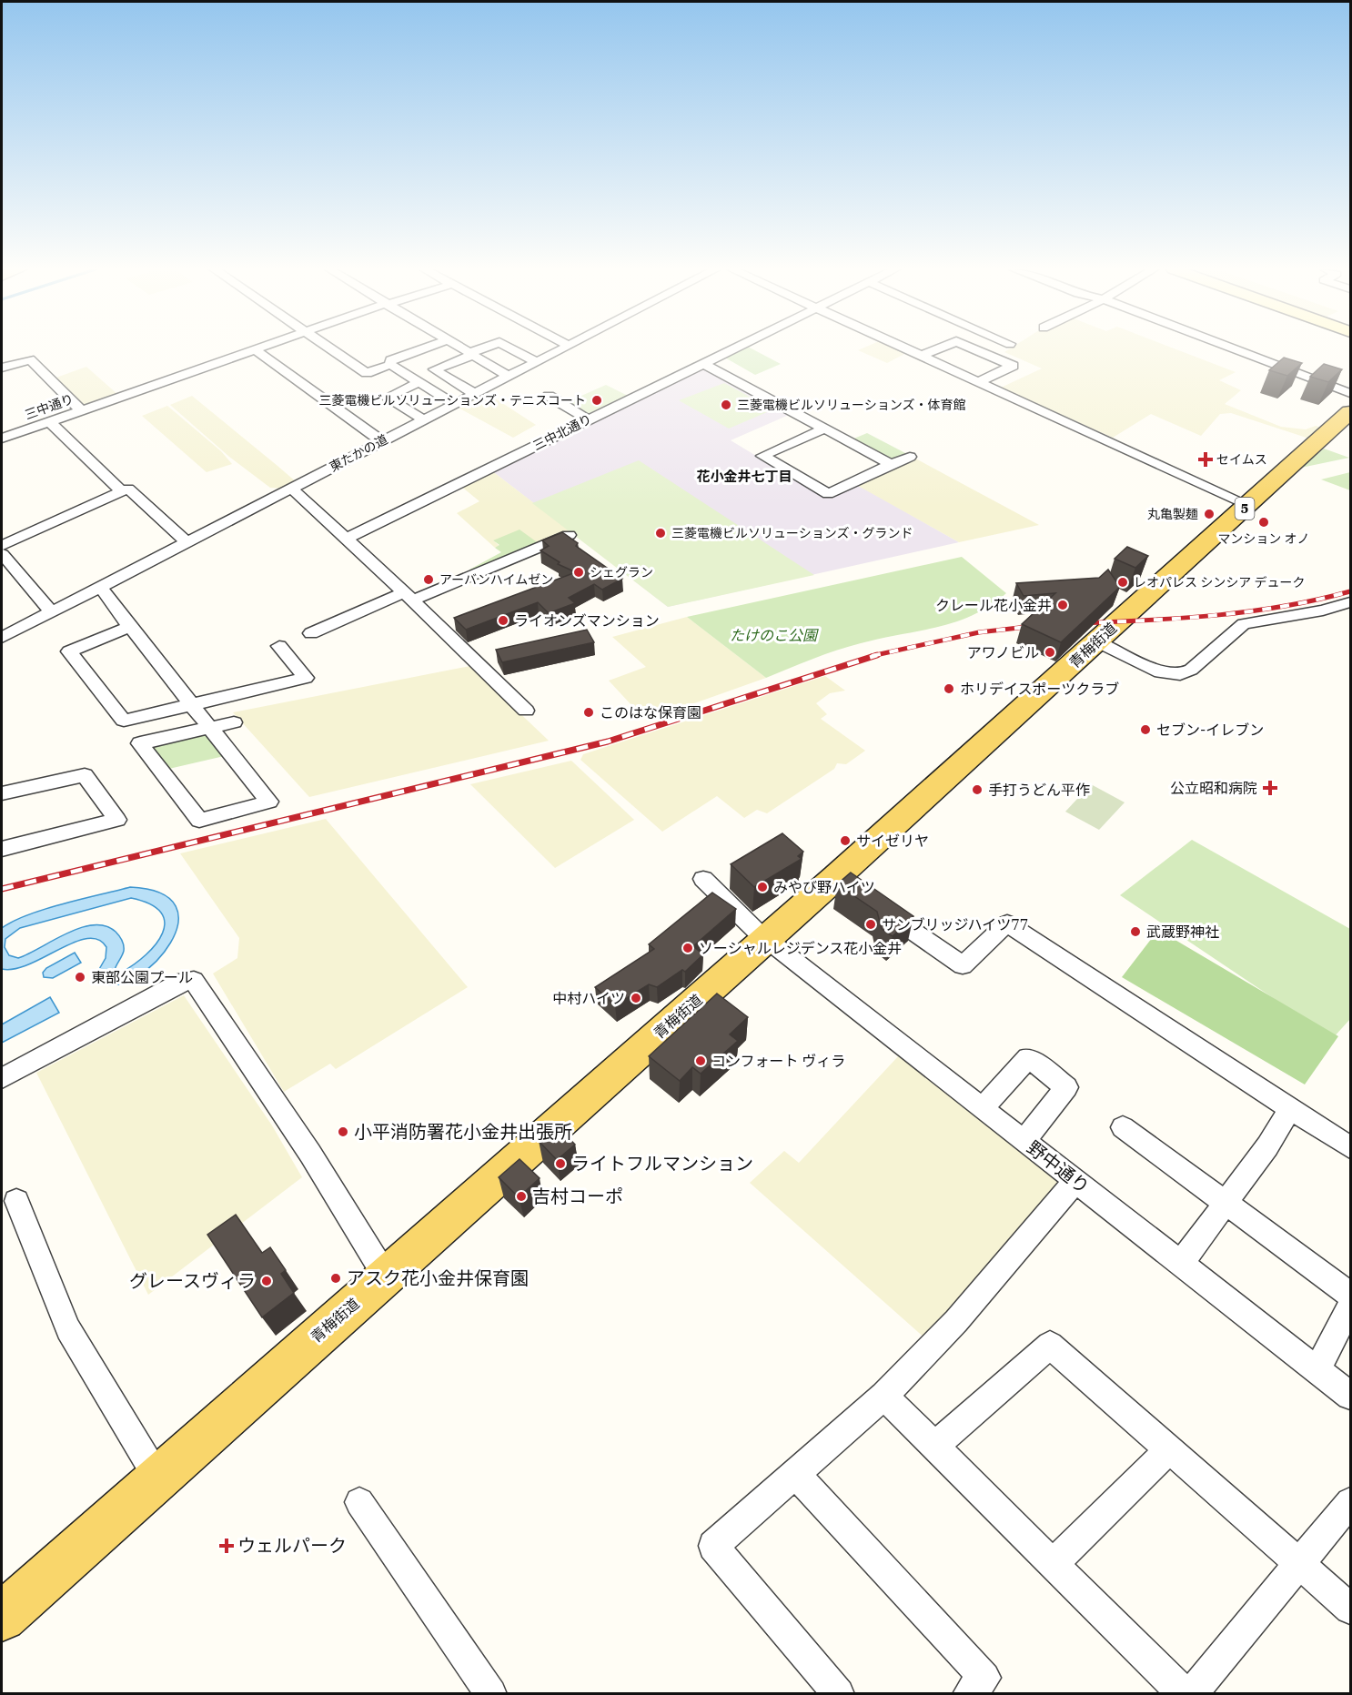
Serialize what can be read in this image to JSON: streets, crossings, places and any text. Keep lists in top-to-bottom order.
{
  "streets": {
    "main road": ["5", "青梅街道"],
    "street": [
      "三中通り",
      "三中北通り",
      "東たかの道",
      "野中通り"
    ]
  },
  "crossings": [
    ["青梅街道", "野中通り"]
  ],
  "districts": ["花小金井七丁目"],
  "parks": ["たけのこ公園"],
  "places": {
    "other": [
      "三菱電機ビルソリューションズ・テニスコート",
      "三菱電機ビルソリューションズ・体育館",
      "丸亀製麺",
      "マンション オノ",
      "三菱電機ビルソリューションズ・グランド",
      "シェグラン",
      "アーバンハイムゼン",
      "レオパレス シンシア デューク",
      "クレール花小金井",
      "ライオンズマンション",
      "アワノビル",
      "ホリデイスポーツクラブ",
      "このはな保育園",
      "セブン-イレブン",
      "手打うどん平作",
      "サイゼリヤ",
      "みやび野ハイツ",
      "サンブリッジハイツ77",
      "武蔵野神社",
      "ソーシャルレジデンス花小金井",
      "東部公園プール",
      "中村ハイツ",
      "コンフォート ヴィラ",
      "小平消防署花小金井出張所",
      "ライトフルマンション",
      "吉村コーポ",
      "アスク花小金井保育園",
      "グレースヴィラ"
    ],
    "health": ["セイムス", "公立昭和病院", "ウェルパーク"]
  }
}
